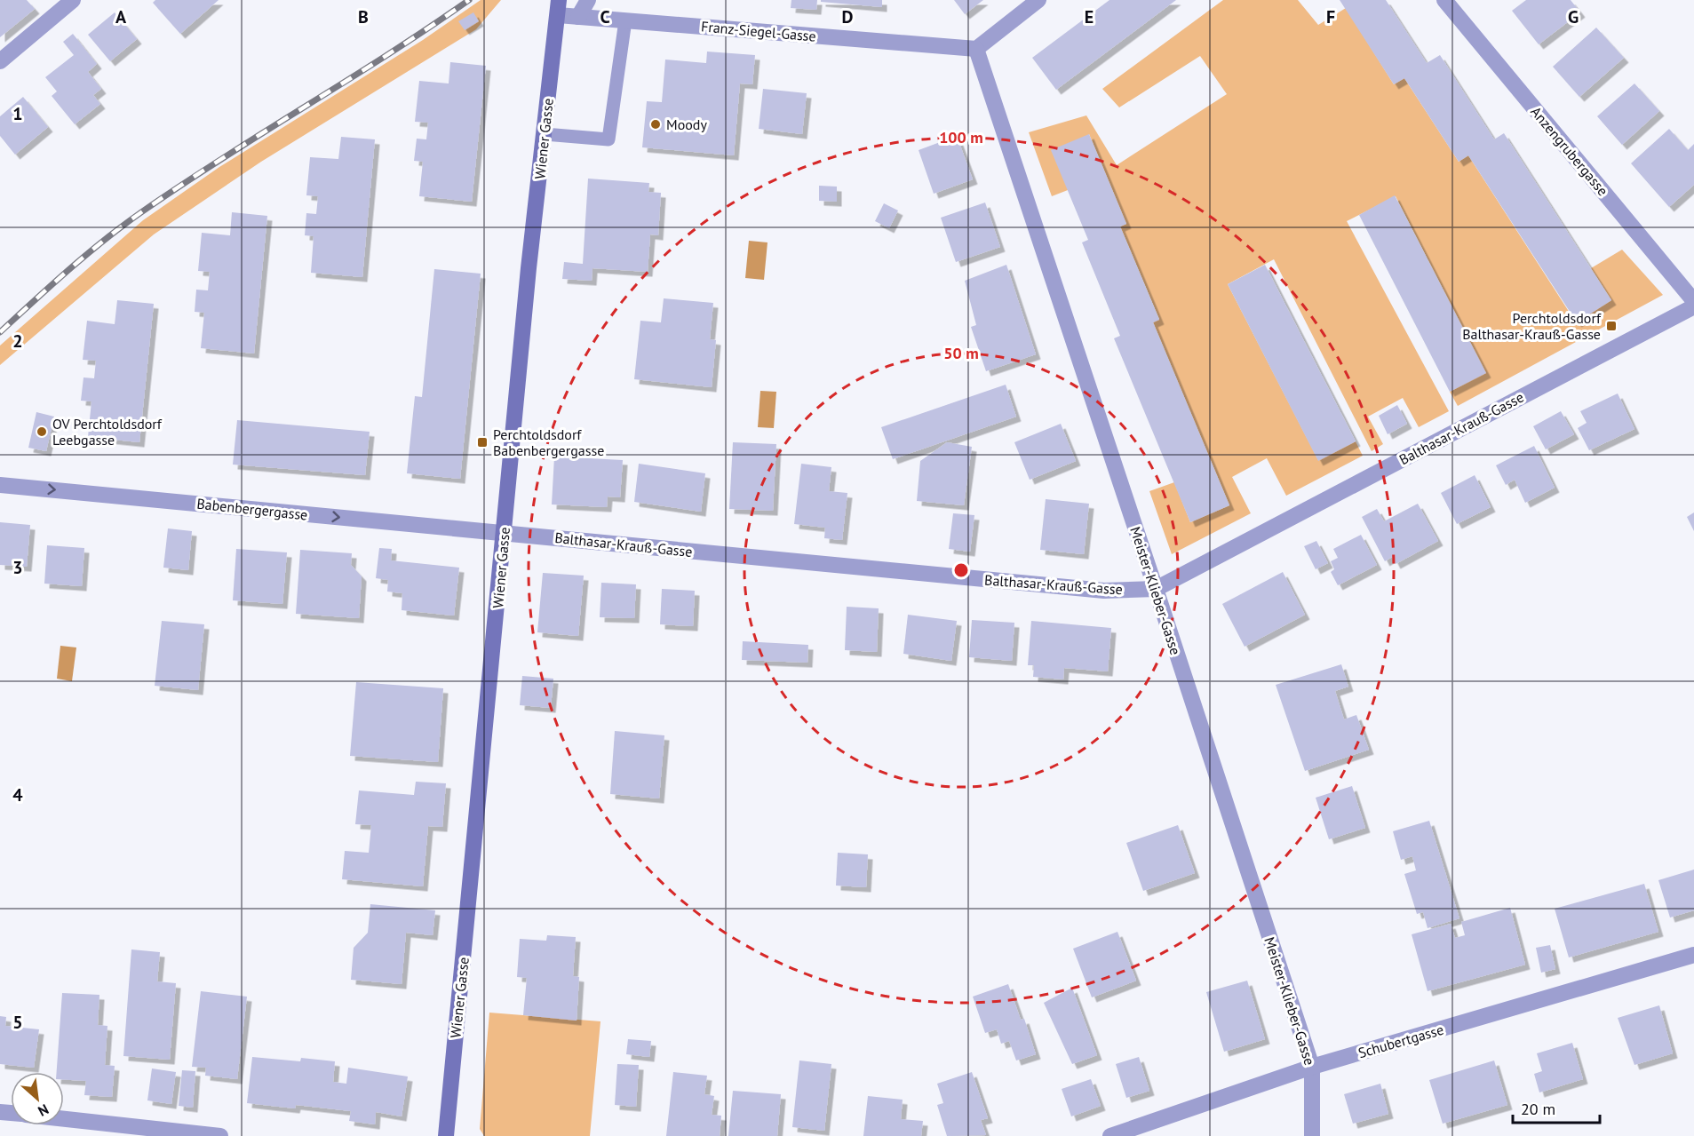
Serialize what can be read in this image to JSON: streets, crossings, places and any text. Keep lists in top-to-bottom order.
{
  "streets": {
    "main road": ["Wiener Gasse"],
    "street": [
      "Franz-Siegel-Gasse",
      "Anzengrubergasse",
      "Balthasar-Krauß-Gasse",
      "Babenbergergasse",
      "Meister-Klieber-Gasse",
      "Schubertgasse"
    ]
  },
  "crossings": [
    ["Franz-Siegel-Gasse", "Wiener Gasse"],
    ["Franz-Siegel-Gasse", "Meister-Klieber-Gasse"],
    ["Wiener Gasse", "Balthasar-Krauß-Gasse"],
    ["Wiener Gasse", "Babenbergergasse"],
    ["Balthasar-Krauß-Gasse", "Babenbergergasse"],
    ["Balthasar-Krauß-Gasse", "Meister-Klieber-Gasse"],
    ["Meister-Klieber-Gasse", "Schubertgasse"]
  ],
  "one_way": ["Babenbergergasse"],
  "places": {
    "other": ["Moody", "OV Perchtoldsdorf Leebgasse"],
    "transit": ["Perchtoldsdorf Balthasar-Krauß-Gasse", "Perchtoldsdorf Babenbergergasse"]
  },
  "scale_bar": "20 m",
  "north": "bottom right",
  "grid": {
    "columns": [
      "A",
      "B",
      "C",
      "D",
      "E",
      "F",
      "G"
    ],
    "rows": [
      "1",
      "2",
      "3",
      "4",
      "5"
    ]
  },
  "rings": ["100 m", "50 m"]
}
